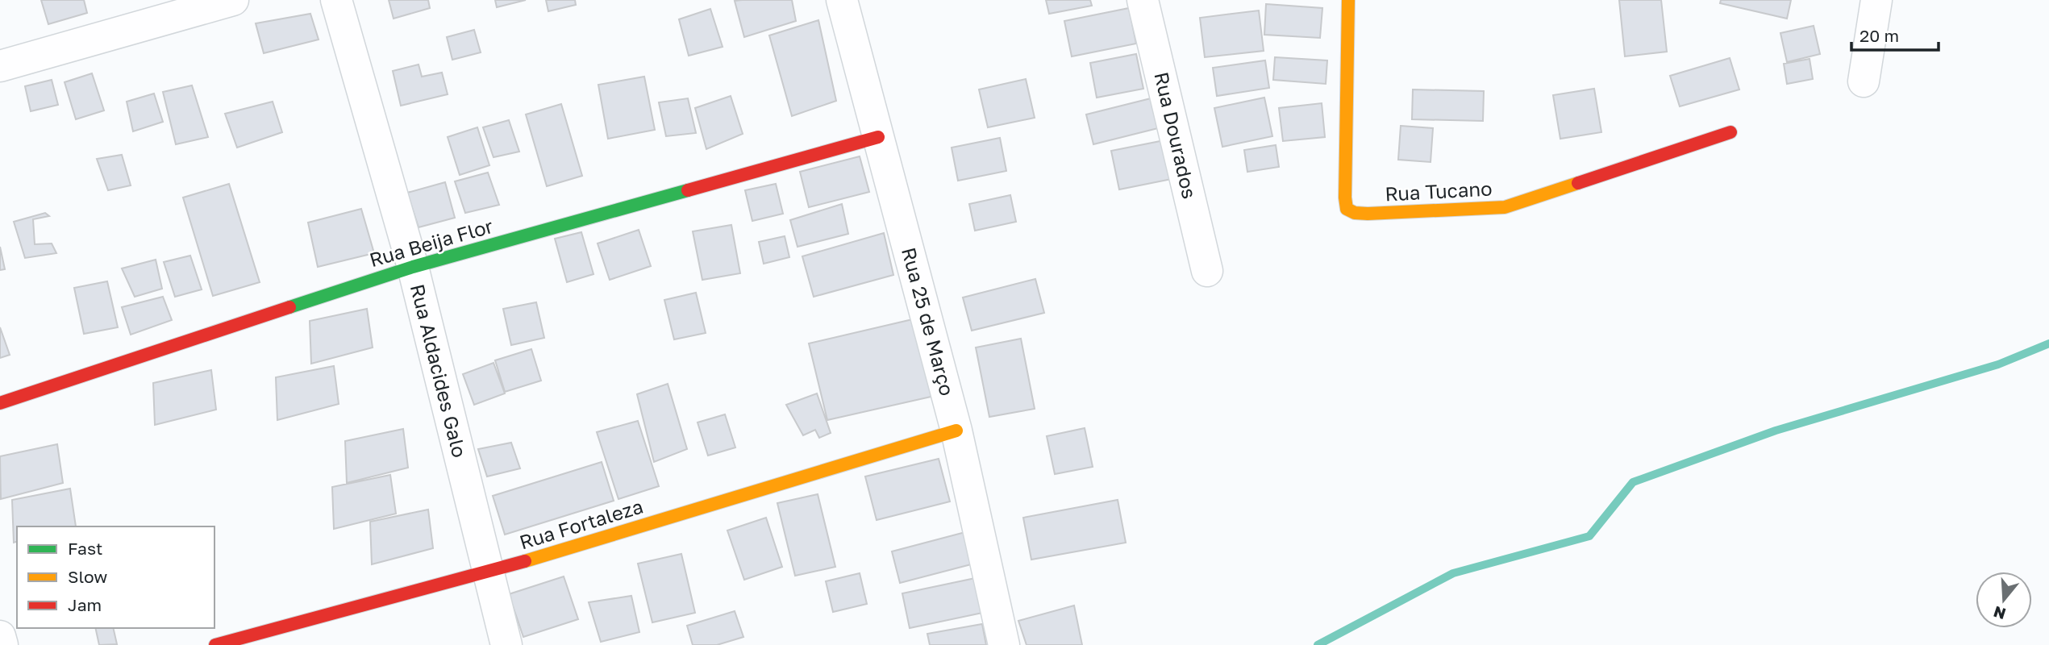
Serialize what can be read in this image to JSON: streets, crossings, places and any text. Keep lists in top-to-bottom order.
{
  "streets": {
    "street": [
      "Rua Dourados",
      "Rua Tucano",
      "Rua Beija Flor",
      "Rua 25 de Março",
      "Rua Aldacides Galo",
      "Rua Fortaleza"
    ]
  },
  "crossings": [
    ["Rua Beija Flor", "Rua 25 de Março"],
    ["Rua Beija Flor", "Rua Aldacides Galo"],
    ["Rua 25 de Março", "Rua Fortaleza"],
    ["Rua Aldacides Galo", "Rua Fortaleza"]
  ],
  "legend": ["Fast", "Slow", "Jam"],
  "scale_bar": "20 m",
  "north": "bottom"
}
